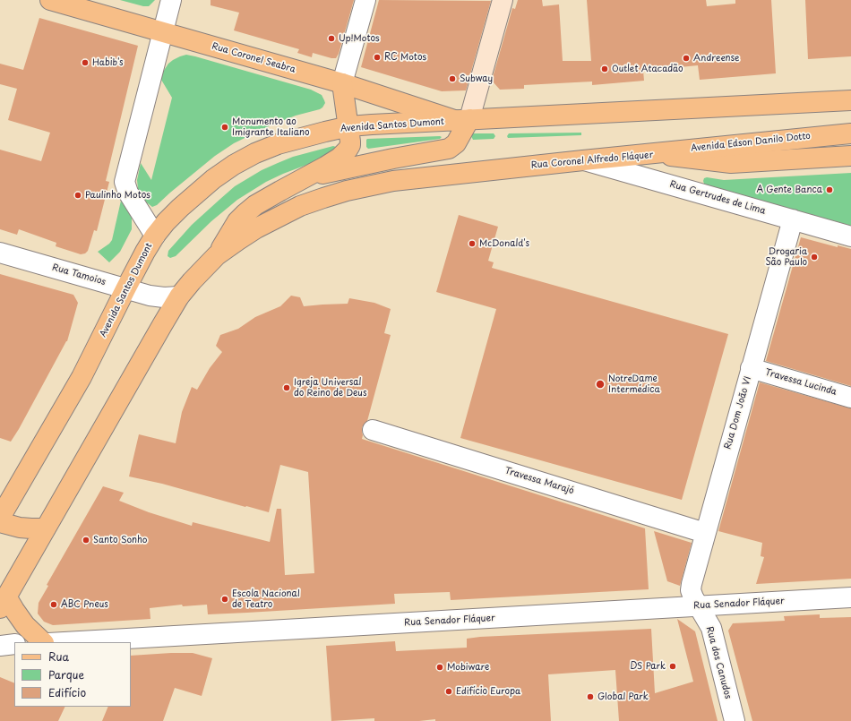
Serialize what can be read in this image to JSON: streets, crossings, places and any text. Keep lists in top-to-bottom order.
{
  "streets": {
    "main road": [
      "Rua Coronel Seabra",
      "Avenida Santos Dumont",
      "Avenida Edson Danilo Dotto",
      "Rua Coronel Alfredo Fláquer"
    ],
    "street": [
      "Rua Gertrudes de Lima",
      "Rua Tamoios",
      "Travessa Lucinda",
      "Rua Dom João VI",
      "Travessa Marajó",
      "Rua Senador Fláquer",
      "Rua dos Canudos"
    ]
  },
  "crossings": [
    ["Rua Coronel Seabra", "Avenida Santos Dumont"],
    ["Avenida Santos Dumont", "Rua Tamoios"],
    ["Avenida Edson Danilo Dotto", "Rua Coronel Alfredo Fláquer"],
    ["Rua Coronel Alfredo Fláquer", "Rua Gertrudes de Lima"],
    ["Rua Gertrudes de Lima", "Rua Dom João VI"],
    ["Travessa Lucinda", "Rua Dom João VI"],
    ["Rua Dom João VI", "Travessa Marajó"],
    ["Rua Dom João VI", "Rua Senador Fláquer"],
    ["Rua Dom João VI", "Rua dos Canudos"],
    ["Rua Senador Fláquer", "Rua dos Canudos"]
  ],
  "places": [
    "Up!Motos",
    "RC Motos",
    "Andreense",
    "Habib's",
    "Outlet Atacadão",
    "Subway",
    "Monumento ao Imigrante Italiano",
    "A Gente Banca",
    "Paulinho Motos",
    "McDonald's",
    "Drogaria São Paulo",
    "NotreDame Intermédica",
    "Igreja Universal do Reino de Deus",
    "Santo Sonho",
    "Escola Nacional de Teatro",
    "ABC Pneus",
    "DS Park",
    "Mobiware",
    "Edifício Europa",
    "Global Park"
  ],
  "legend": ["Rua", "Parque", "Edifício"]
}
